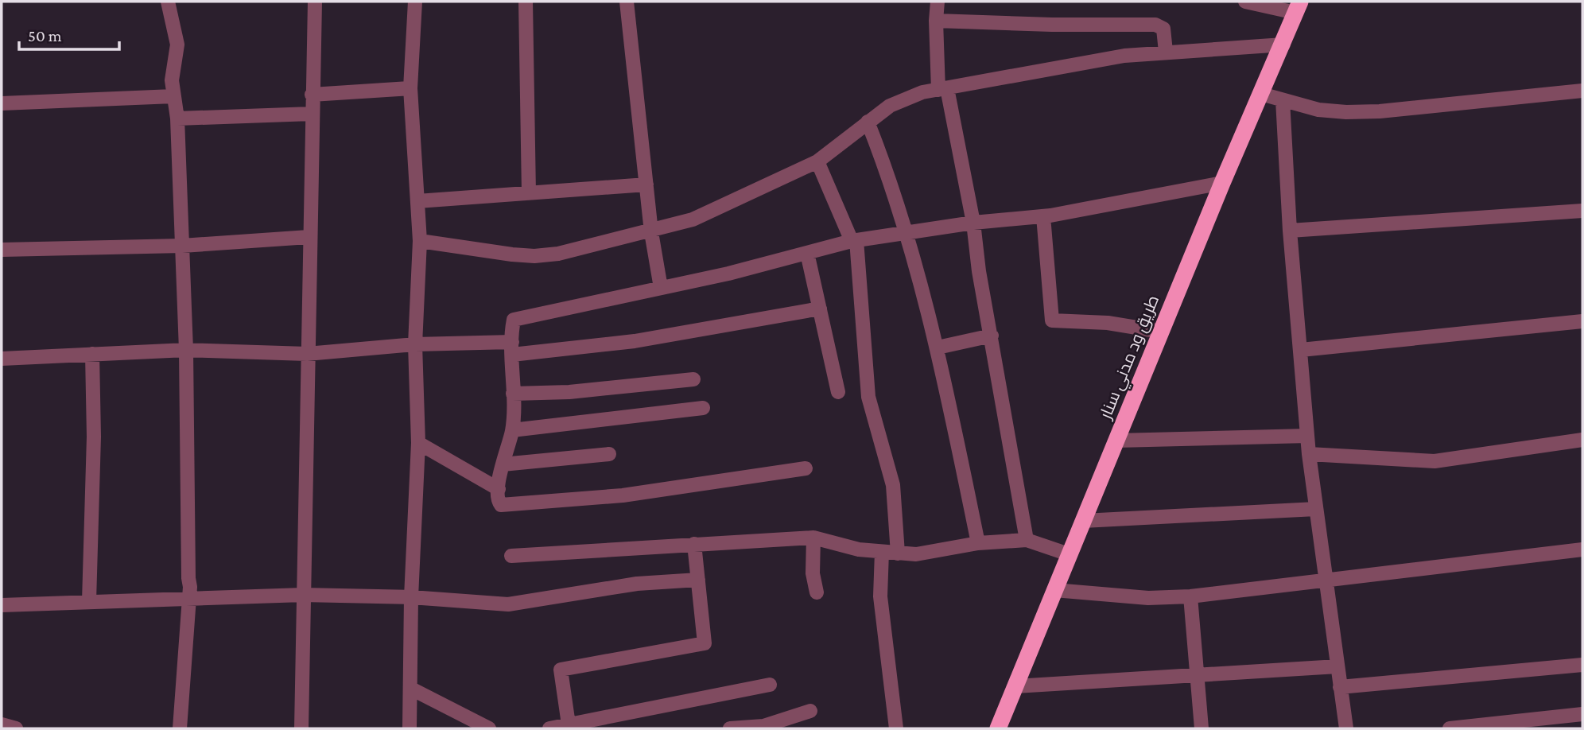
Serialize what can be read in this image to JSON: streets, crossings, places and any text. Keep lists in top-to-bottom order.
{
  "streets": {
    "highway": ["طريق ود مدني سنار"]
  },
  "scale_bar": "50 m"
}
